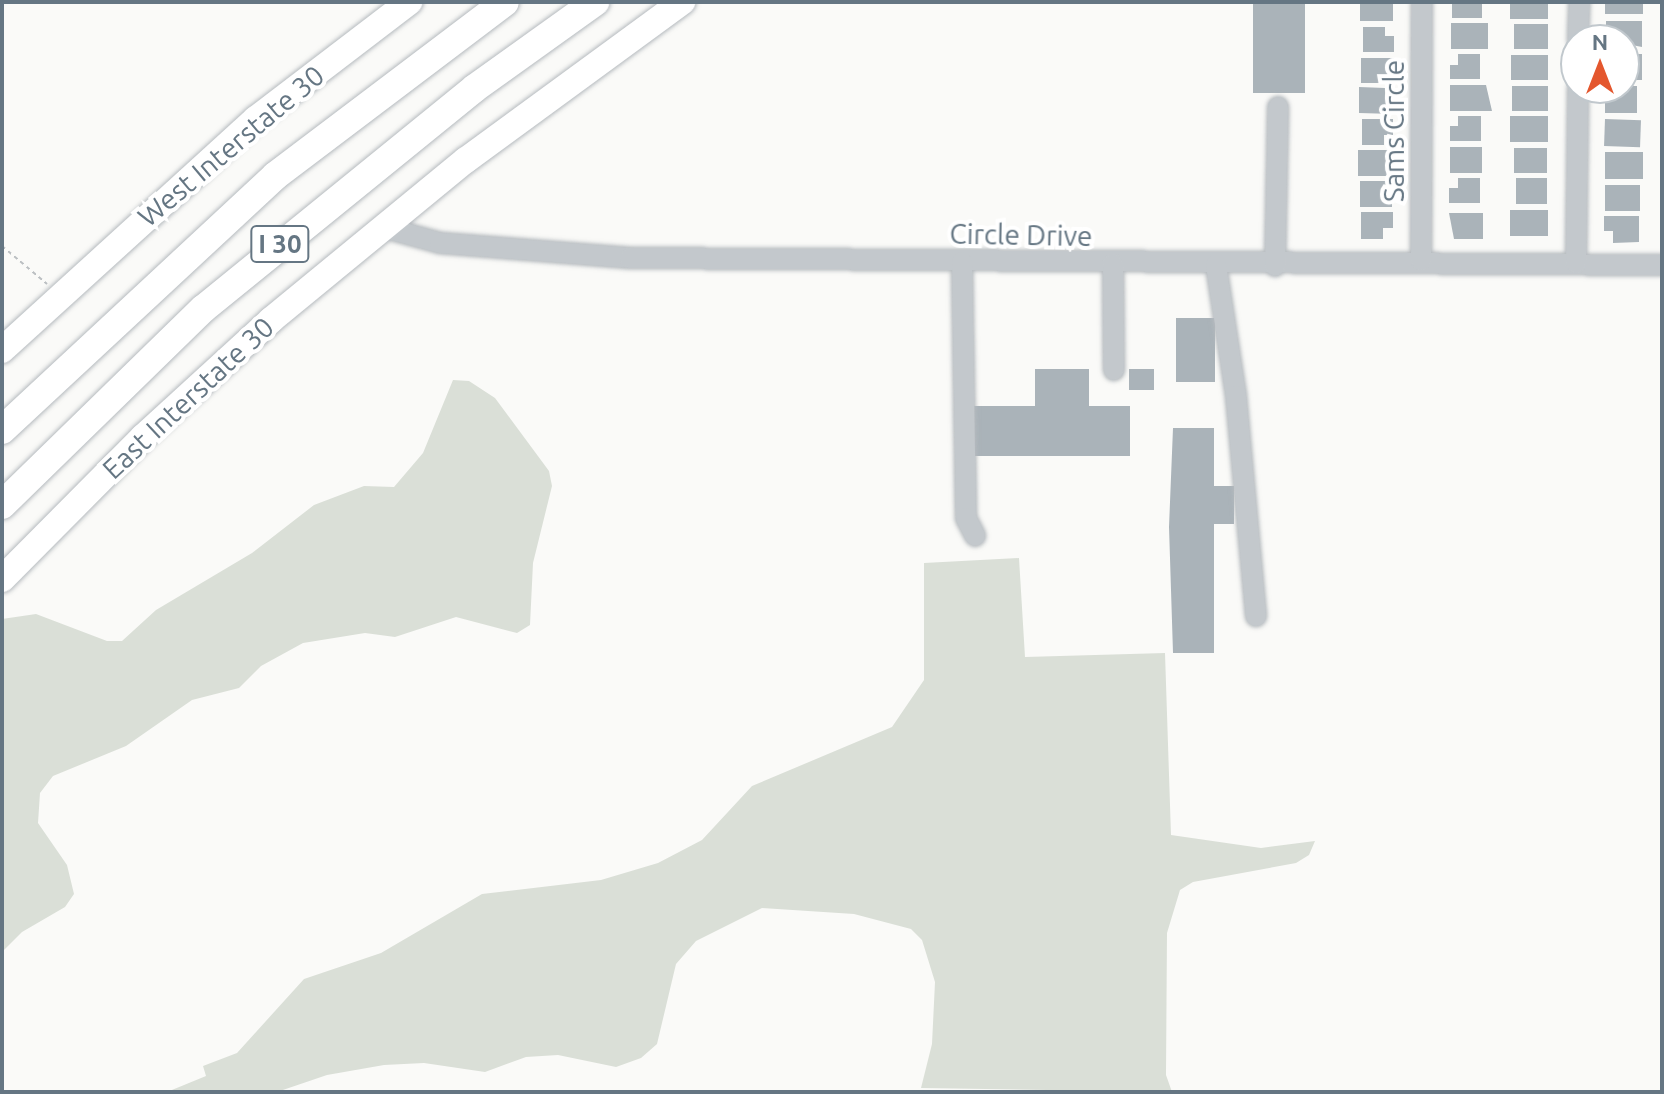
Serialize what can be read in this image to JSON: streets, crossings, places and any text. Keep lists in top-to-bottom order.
{
  "streets": {
    "highway": ["I 30"],
    "main road": ["West Interstate 30", "East Interstate 30"],
    "street": ["Sams Circle", "Circle Drive"]
  },
  "crossings": [
    ["Sams Circle", "Circle Drive"],
    ["Circle Drive", "East Interstate 30"]
  ],
  "north": "top"
}
